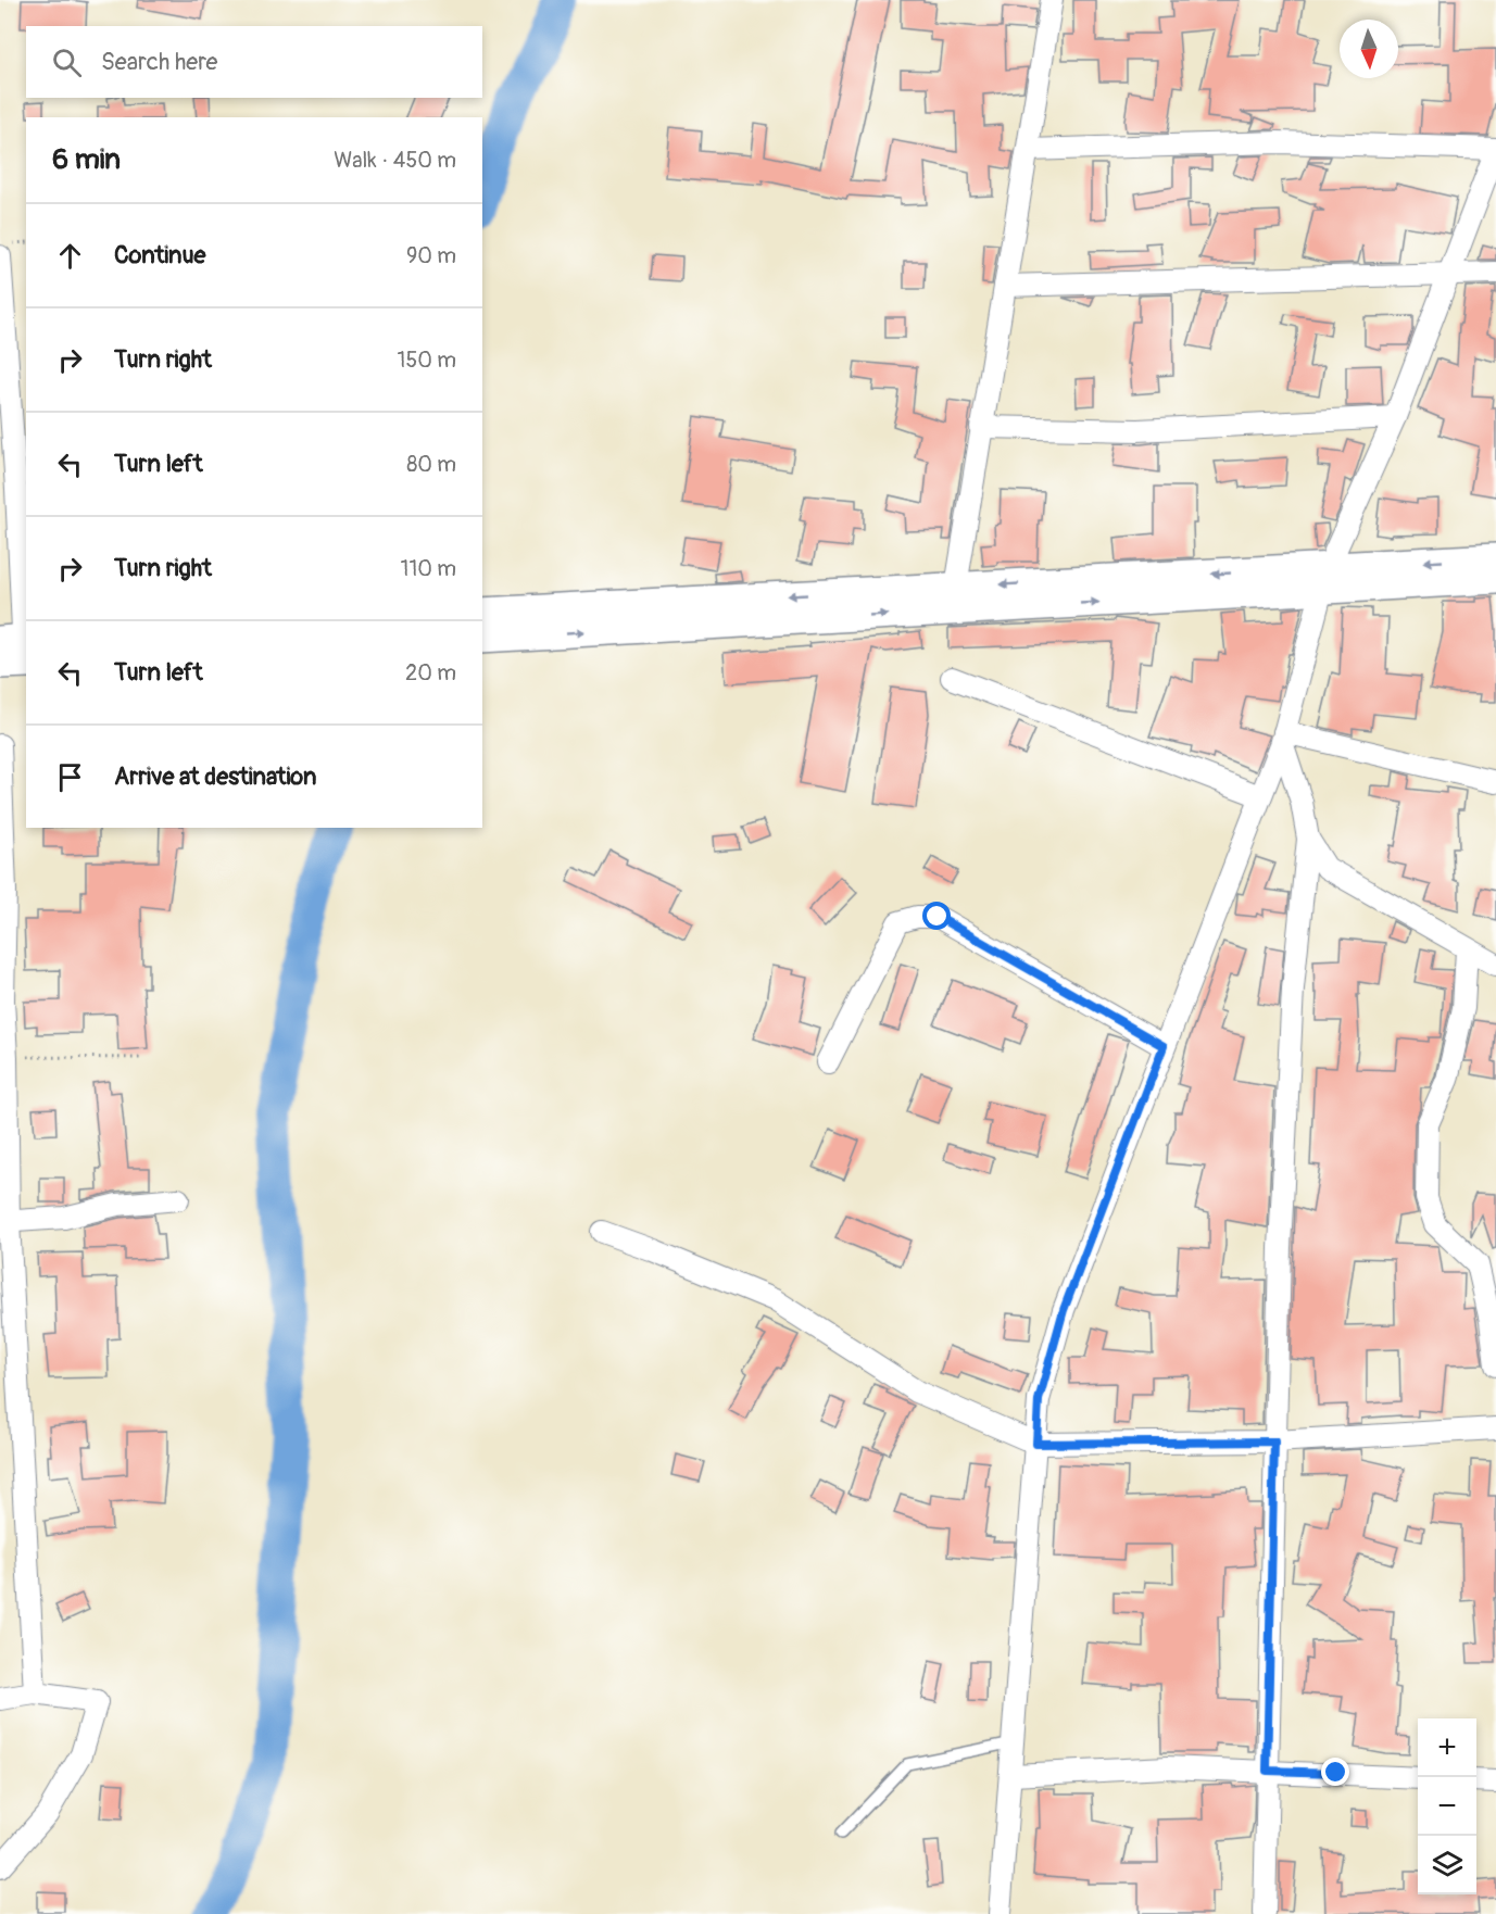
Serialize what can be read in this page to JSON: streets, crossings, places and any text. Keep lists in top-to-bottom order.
{
  "north": "bottom",
  "page": {
    "search": "Search here",
    "heading": ["6 min", "Walk · 450 m"],
    "list": [
      ["Continue", "90 m"],
      ["Turn right", "150 m"],
      ["Turn left", "80 m"],
      ["Turn right", "110 m"],
      ["Turn left", "20 m"],
      "Arrive at destination"
    ],
    "map_buttons": ["+", "−"]
  }
}
